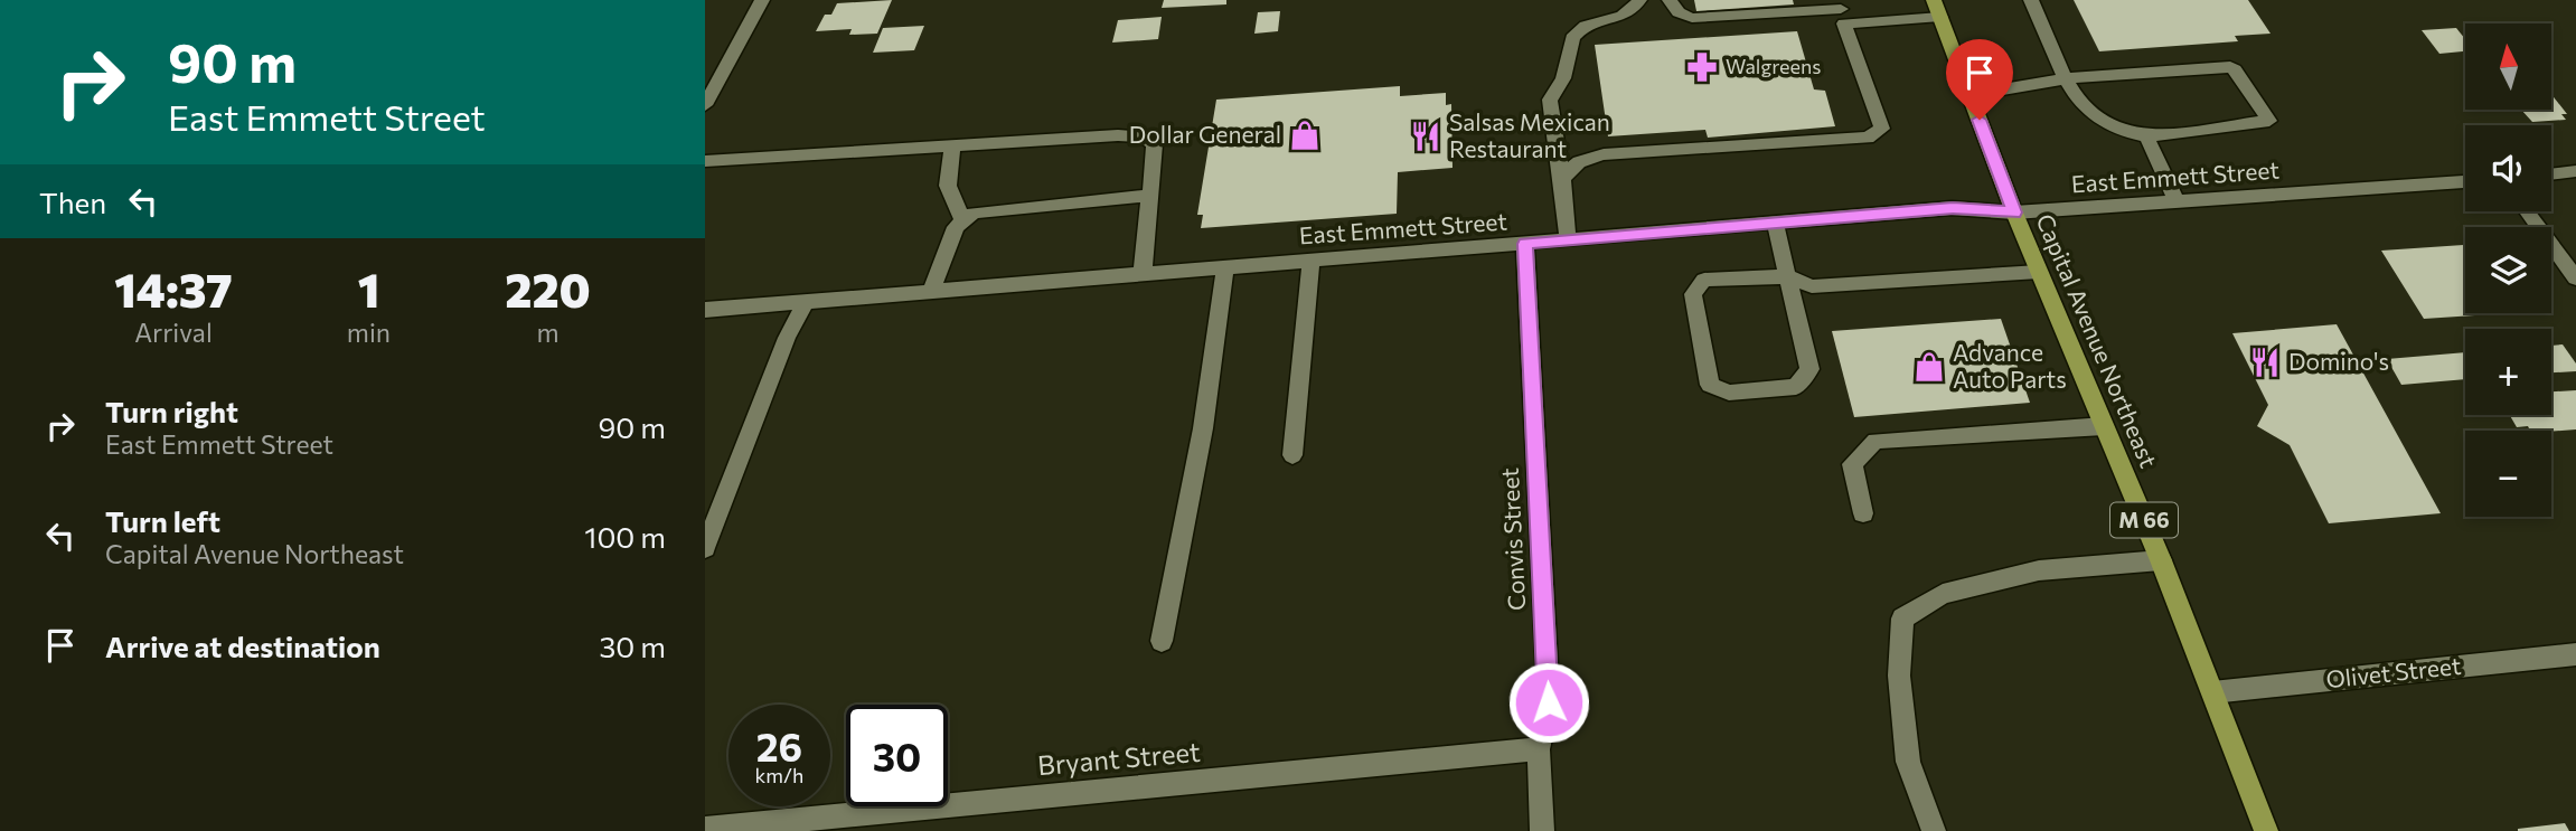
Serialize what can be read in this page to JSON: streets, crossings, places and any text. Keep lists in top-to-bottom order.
{
  "streets": {
    "main road": ["Capital Avenue Northeast", "M 66"],
    "street": [
      "East Emmett Street",
      "Convis Street",
      "Olivet Street",
      "Bryant Street"
    ]
  },
  "crossings": [
    ["East Emmett Street", "Capital Avenue Northeast"],
    ["East Emmett Street", "Convis Street"],
    ["Capital Avenue Northeast", "Olivet Street"],
    ["Convis Street", "Bryant Street"]
  ],
  "places": {
    "pharmacy": ["Walgreens"],
    "shop": ["Dollar General", "Advance Auto Parts"],
    "restaurant": ["Salsas Mexican Restaurant", "Domino's"]
  },
  "north": "top",
  "page": {
    "turn": ["90 m", "East Emmett Street"],
    "map_buttons": ["+", "−"],
    "then": "Then",
    "eta": [
      "14:37",
      "Arrival",
      "1",
      "min",
      "220",
      "m"
    ],
    "list": [
      {
        "name": "Turn right",
        "note": "East Emmett Street",
        "value": "90 m"
      },
      {
        "name": "Turn left",
        "note": "Capital Avenue Northeast",
        "value": "100 m"
      },
      {
        "name": "Arrive at destination",
        "value": "30 m"
      }
    ],
    "speed": "26 km/h",
    "limit": "30"
  }
}
